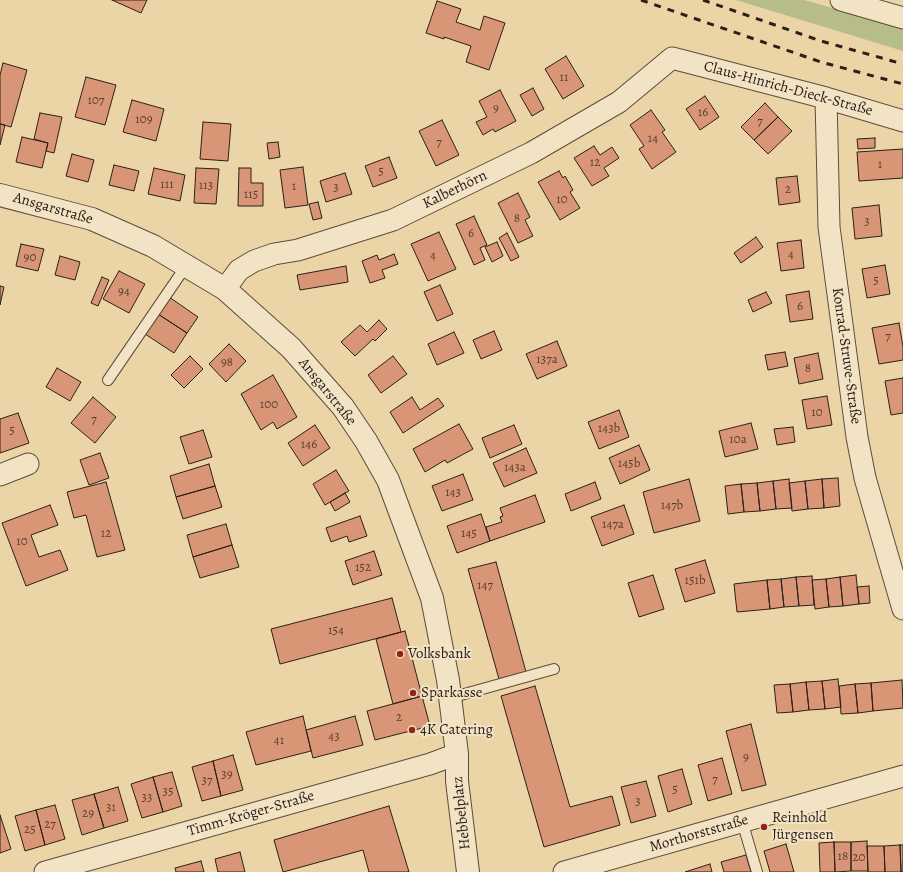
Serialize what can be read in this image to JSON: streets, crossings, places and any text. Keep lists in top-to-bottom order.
{
  "streets": {
    "street": [
      "Claus-Hinrich-Dieck-Straße",
      "Kalberhörn",
      "Ansgarstraße",
      "Konrad-Struve-Straße",
      "Hebbelplatz",
      "Timm-Kröger-Straße",
      "Morthorststraße"
    ]
  },
  "crossings": [
    ["Claus-Hinrich-Dieck-Straße", "Kalberhörn"],
    ["Claus-Hinrich-Dieck-Straße", "Konrad-Struve-Straße"],
    ["Kalberhörn", "Ansgarstraße"],
    ["Ansgarstraße", "Hebbelplatz"],
    ["Ansgarstraße", "Timm-Kröger-Straße"],
    ["Hebbelplatz", "Timm-Kröger-Straße"]
  ],
  "places": [
    "Volksbank",
    "Sparkasse",
    "4K Catering",
    "Reinhold Jürgensen"
  ],
  "house_numbers": [
    "11",
    "107",
    "9",
    "16",
    "109",
    "7",
    "14",
    "7",
    "12",
    "1",
    "5",
    "111",
    "113",
    "1",
    "3",
    "2",
    "115",
    "10",
    "8",
    "3",
    "6",
    "4",
    "4",
    "90",
    "5",
    "94",
    "6",
    "7",
    "137a",
    "98",
    "8",
    "100",
    "10",
    "7",
    "143b",
    "5",
    "10a",
    "146",
    "145b",
    "143a",
    "143",
    "147b",
    "147a",
    "12",
    "145",
    "10",
    "152",
    "151b",
    "147",
    "154",
    "2",
    "43",
    "41",
    "9",
    "39",
    "7",
    "37",
    "5",
    "35",
    "33",
    "3",
    "31",
    "29",
    "27",
    "25",
    "18",
    "20"
  ]
}
